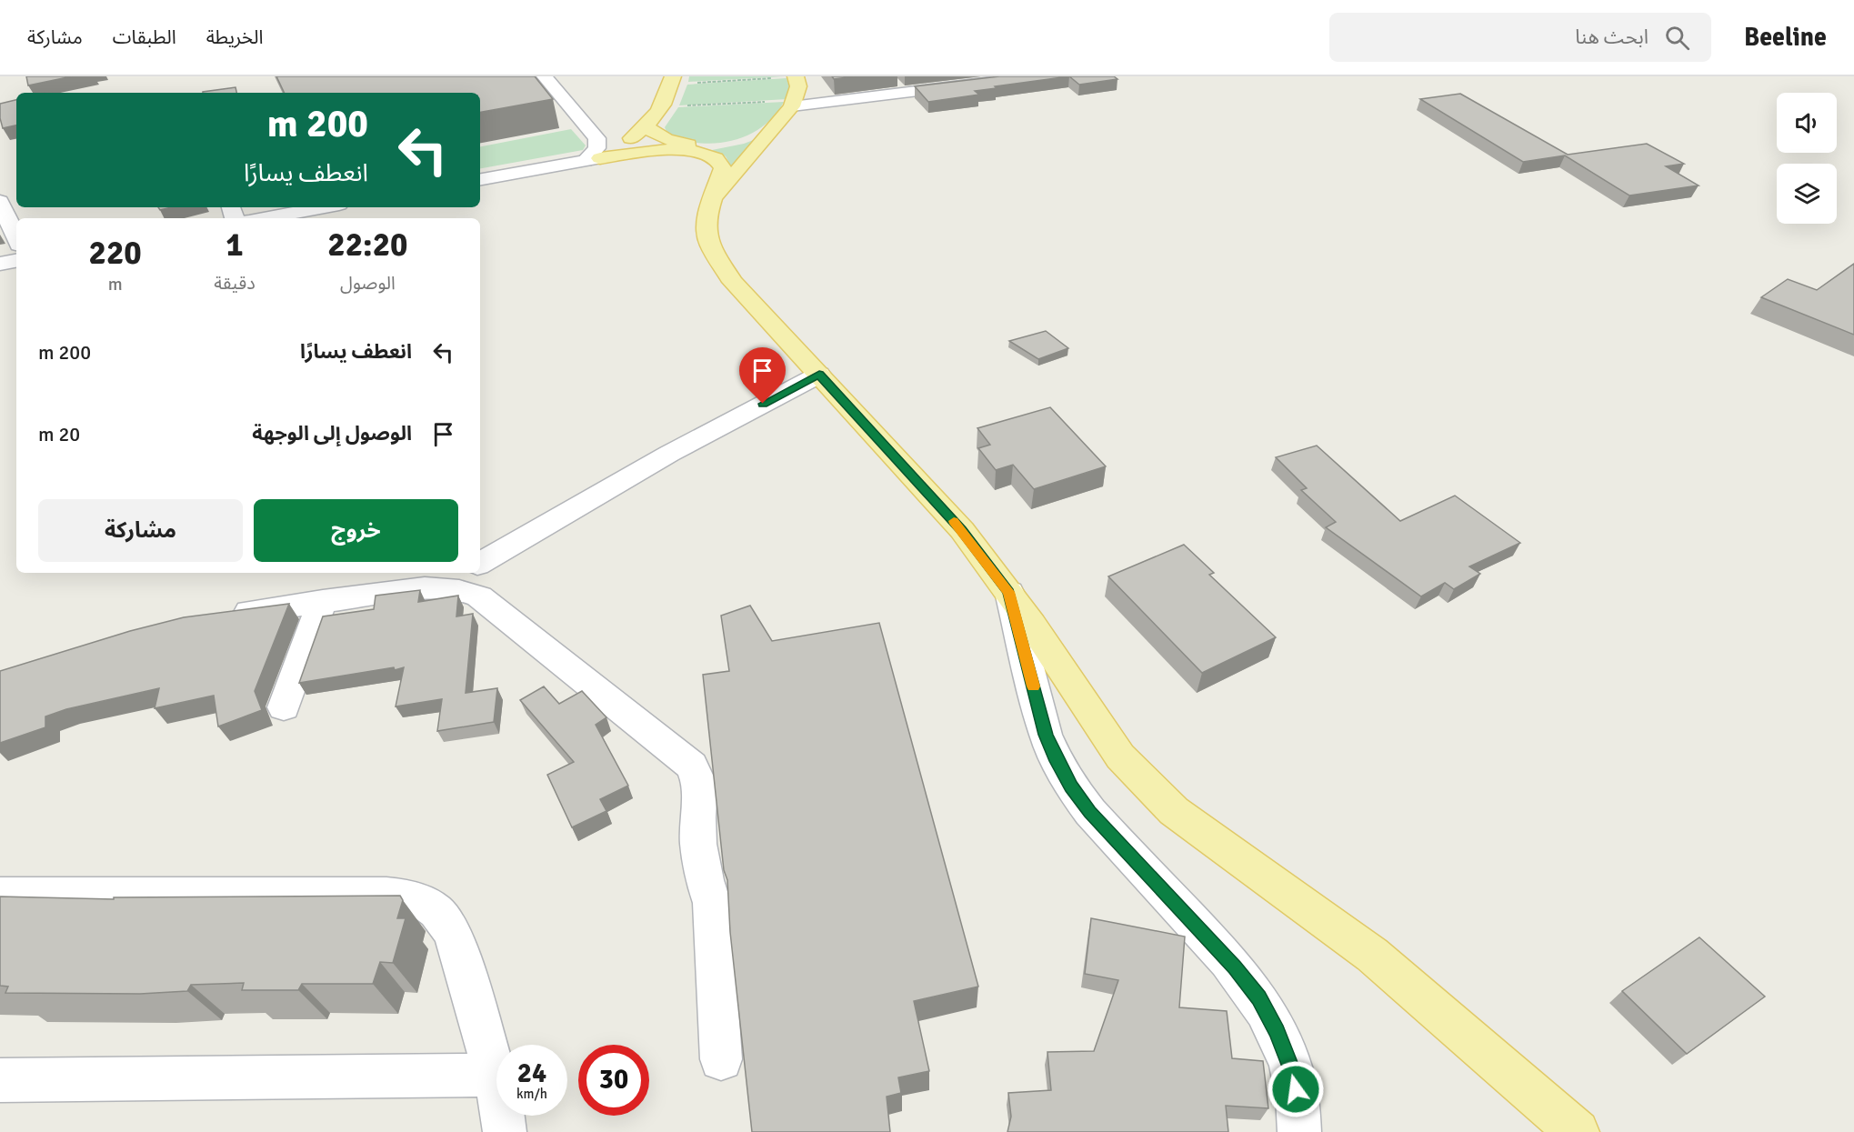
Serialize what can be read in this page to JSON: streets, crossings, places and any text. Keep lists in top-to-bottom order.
{
  "page": {
    "header": "Beeline",
    "search": "ابحث هنا",
    "nav": ["الخريطة", "الطبقات", "مشاركة"],
    "turn": ["200 m", "انعطف يسارًا"],
    "eta": [
      "22:20",
      "الوصول",
      "1",
      "دقيقة",
      "220",
      "m"
    ],
    "list": [
      {
        "name": "انعطف يسارًا",
        "value": "200 m"
      },
      {
        "name": "الوصول إلى الوجهة",
        "value": "20 m"
      }
    ],
    "buttons": ["خروج", "مشاركة"],
    "speed": "24 km/h",
    "limit": "30"
  }
}
